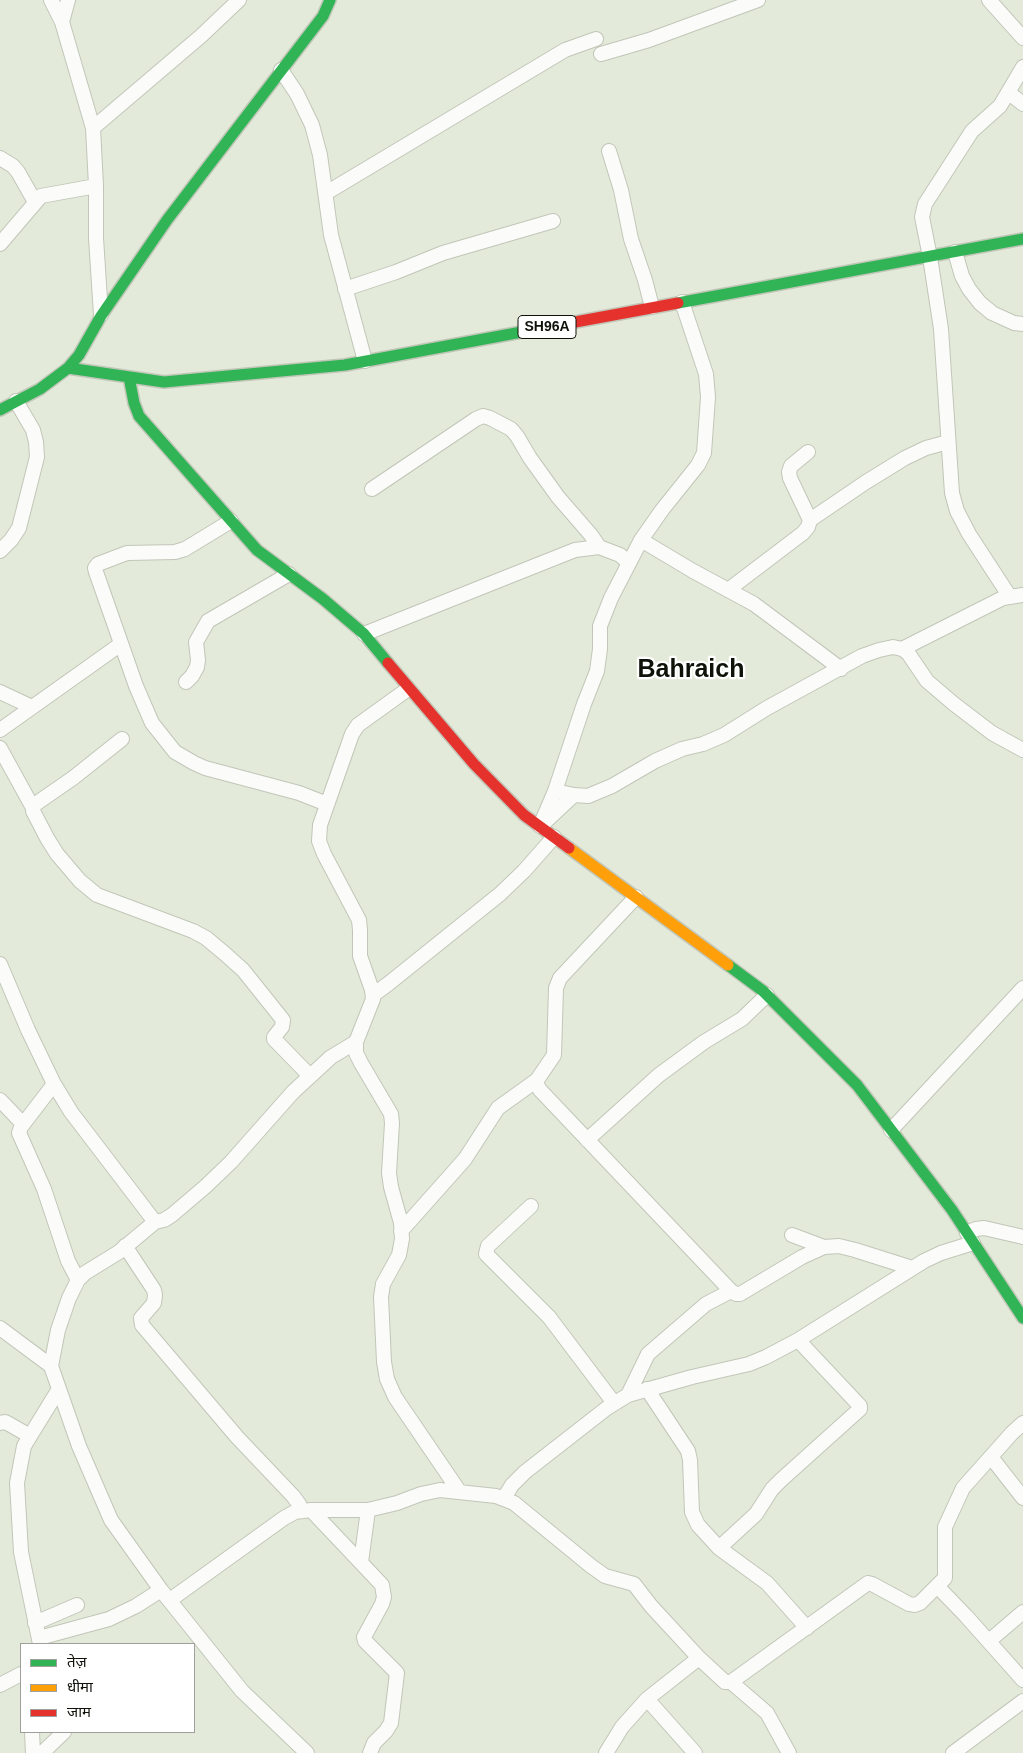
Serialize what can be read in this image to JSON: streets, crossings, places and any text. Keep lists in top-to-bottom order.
{
  "streets": {
    "main road": ["SH96A"]
  },
  "districts": ["Bahraich"],
  "legend": ["तेज़", "धीमा", "जाम"]
}
